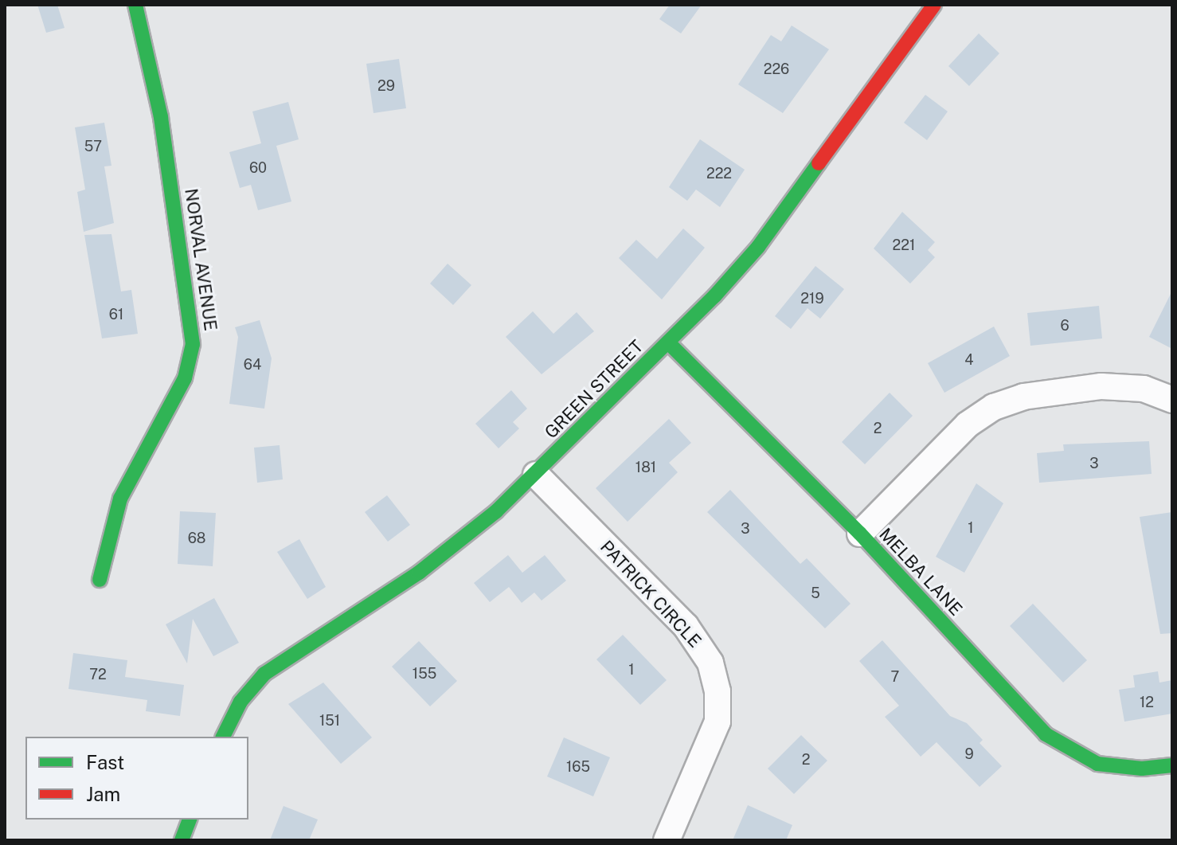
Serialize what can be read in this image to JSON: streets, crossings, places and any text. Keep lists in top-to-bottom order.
{
  "streets": {
    "street": [
      "NORVAL AVENUE",
      "GREEN STREET",
      "MELBA LANE",
      "PATRICK CIRCLE"
    ]
  },
  "crossings": [
    ["GREEN STREET", "MELBA LANE"],
    ["GREEN STREET", "PATRICK CIRCLE"]
  ],
  "house_numbers": [
    "226",
    "29",
    "57",
    "60",
    "222",
    "221",
    "219",
    "61",
    "6",
    "4",
    "64",
    "2",
    "3",
    "181",
    "1",
    "3",
    "68",
    "5",
    "1",
    "155",
    "72",
    "7",
    "12",
    "151",
    "9",
    "2",
    "165"
  ],
  "legend": ["Fast", "Jam"]
}
